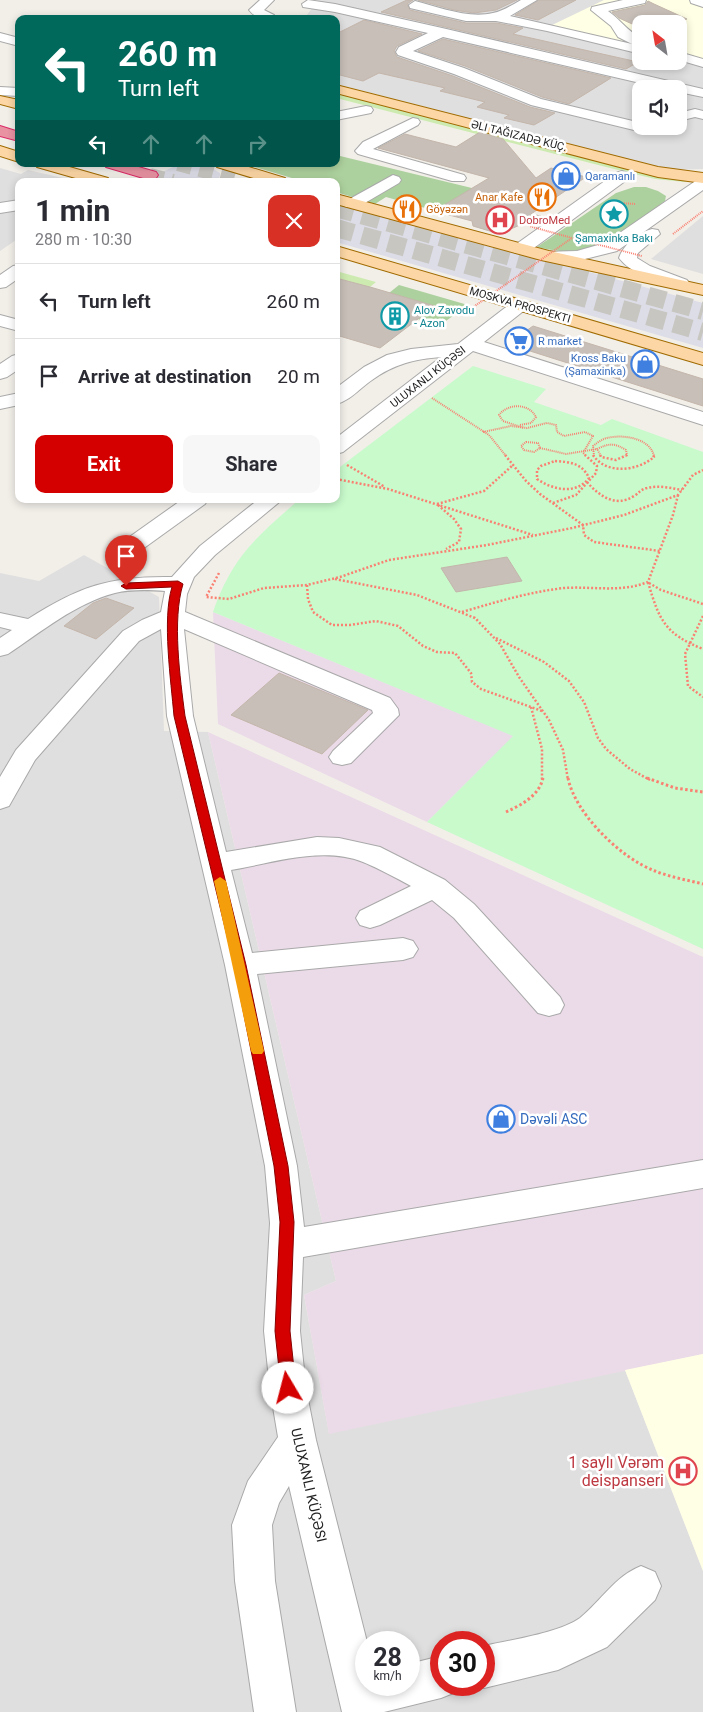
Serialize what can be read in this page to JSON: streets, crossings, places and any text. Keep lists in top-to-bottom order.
{
  "streets": {
    "main road": ["MOSKVA PROSPEKTI"]
  },
  "places": {
    "shop": ["Qaramanlı", "Kross Baku (Şamaxinka)", "Dəvəli ASC"],
    "restaurant": ["Anar Kafe", "Göyəzən"],
    "place": ["Şamaxinka Bakı"],
    "hospital": ["DobroMed", "1 saylı Vərəm deispanseri"],
    "building": ["Alov Zavodu - Azon"],
    "supermarket": ["R market"]
  },
  "north": "top left",
  "page": {
    "turn": ["260 m", "Turn left"],
    "heading": ["1 min", "280 m · 10:30"],
    "list": [
      {
        "name": "Turn left",
        "value": "260 m"
      },
      {
        "name": "Arrive at destination",
        "value": "20 m"
      }
    ],
    "buttons": ["Exit", "Share"],
    "speed": "28 km/h",
    "limit": "30"
  }
}
